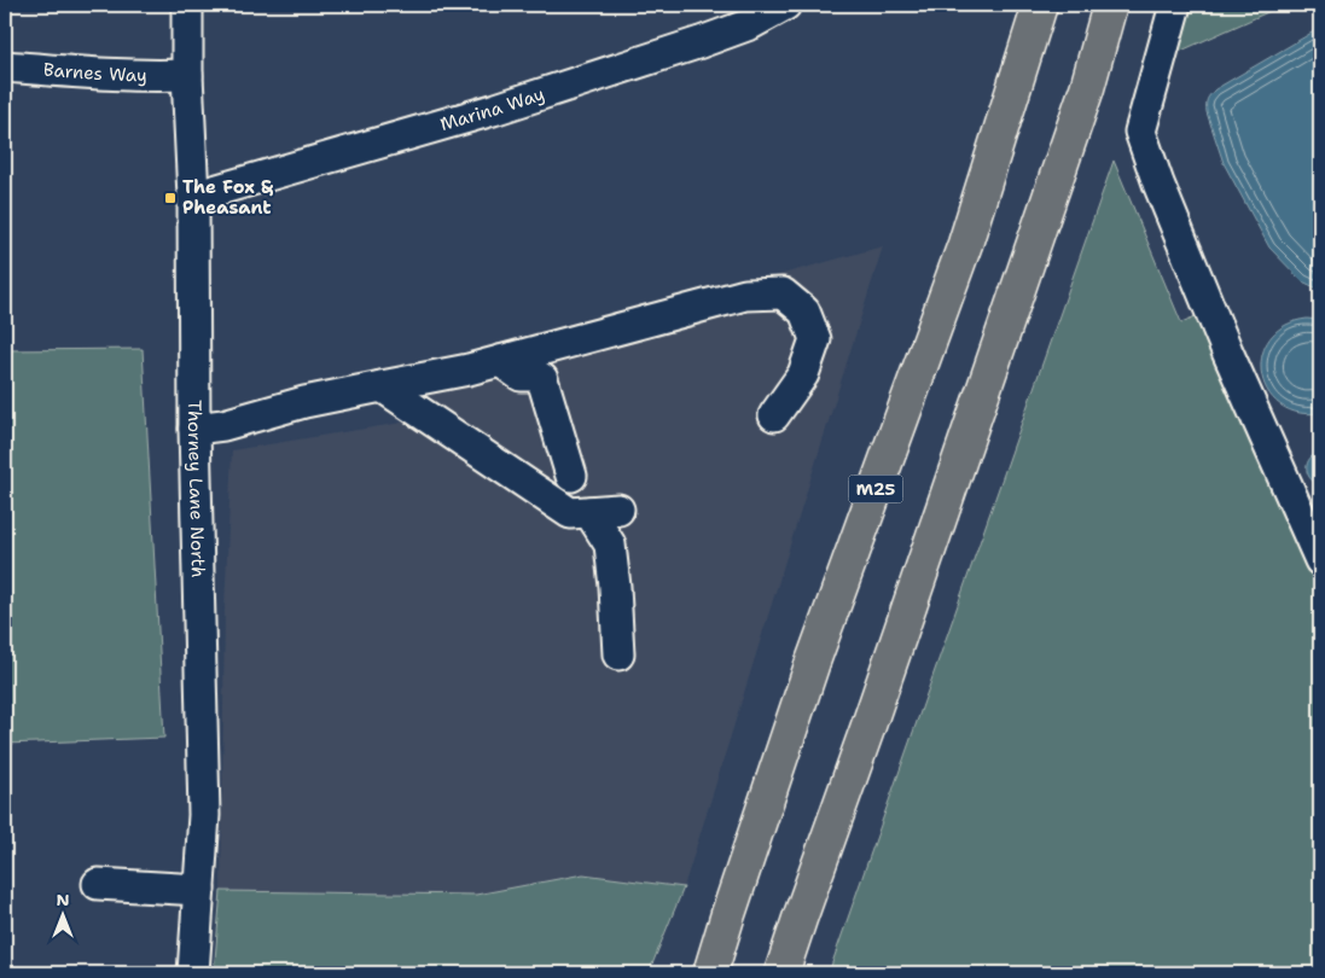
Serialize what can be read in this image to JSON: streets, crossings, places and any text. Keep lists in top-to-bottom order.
{
  "streets": {
    "highway": ["M25"],
    "street": ["Barnes Way", "Marina Way", "Thorney Lane North"]
  },
  "crossings": [
    ["Barnes Way", "Thorney Lane North"],
    ["Marina Way", "Thorney Lane North"]
  ],
  "places": {
    "transit": ["The Fox & Pheasant"]
  },
  "north": "top"
}
